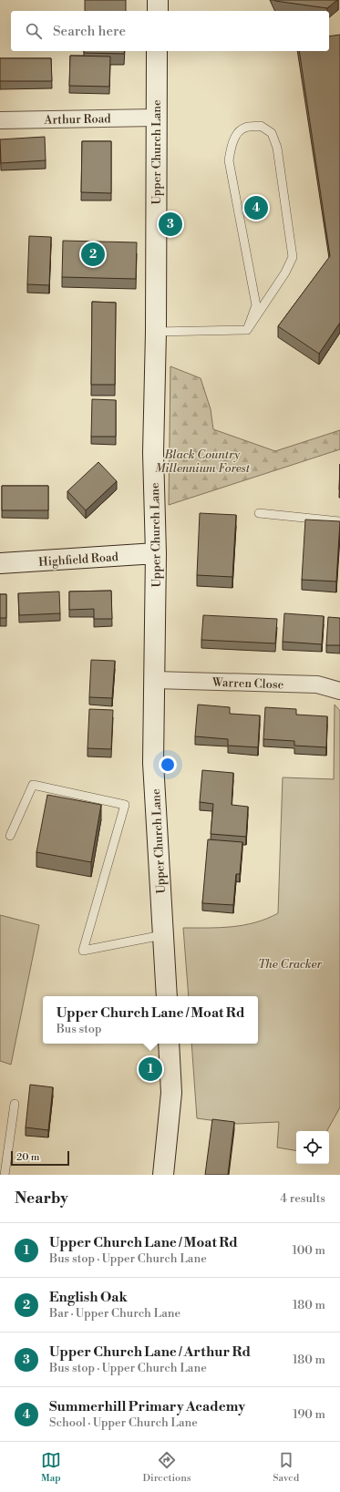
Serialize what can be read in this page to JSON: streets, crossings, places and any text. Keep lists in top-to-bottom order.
{
  "streets": {
    "main road": ["Upper Church Lane", "Highfield Road"],
    "street": ["Arthur Road", "Warren Close"]
  },
  "crossings": [
    ["Arthur Road", "Upper Church Lane"],
    ["Upper Church Lane", "Highfield Road"],
    ["Upper Church Lane", "Warren Close"]
  ],
  "parks": ["Black Country Millennium Forest", "The Cracker"],
  "scale_bar": "20 m",
  "page": {
    "search": "Search here",
    "pins": [
      "4",
      "3",
      "2",
      "1"
    ],
    "popup": ["Upper Church Lane / Moat Rd", "Bus stop"],
    "scale": "20 m",
    "heading": ["Nearby", "4 results"],
    "list": [
      {
        "mark": "1",
        "name": "Upper Church Lane / Moat Rd",
        "note": "Bus stop · Upper Church Lane",
        "value": "100 m"
      },
      {
        "mark": "2",
        "name": "English Oak",
        "note": "Bar · Upper Church Lane",
        "value": "180 m"
      },
      {
        "mark": "3",
        "name": "Upper Church Lane / Arthur Rd",
        "note": "Bus stop · Upper Church Lane",
        "value": "180 m"
      },
      {
        "mark": "4",
        "name": "Summerhill Primary Academy",
        "note": "School · Upper Church Lane",
        "value": "190 m"
      }
    ],
    "nav": ["Map", "Directions", "Saved"]
  }
}
